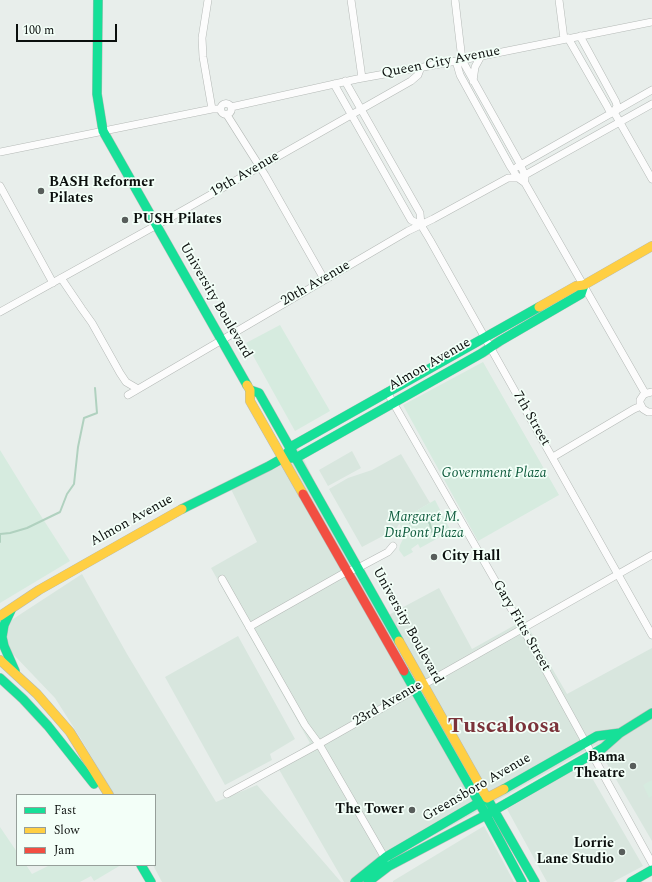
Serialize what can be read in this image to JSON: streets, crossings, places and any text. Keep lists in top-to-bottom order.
{
  "streets": {
    "main road": ["University Boulevard", "Almon Avenue", "Greensboro Avenue"],
    "street": [
      "Queen City Avenue",
      "19th Avenue",
      "20th Avenue",
      "7th Street",
      "Gary Fitts Street",
      "23rd Avenue"
    ]
  },
  "crossings": [
    ["Queen City Avenue", "19th Avenue"],
    ["Queen City Avenue", "University Boulevard"],
    ["Queen City Avenue", "7th Street"],
    ["19th Avenue", "University Boulevard"],
    ["19th Avenue", "7th Street"],
    ["20th Avenue", "University Boulevard"],
    ["20th Avenue", "7th Street"],
    ["University Boulevard", "Almon Avenue"],
    ["University Boulevard", "23rd Avenue"],
    ["University Boulevard", "Greensboro Avenue"],
    ["Almon Avenue", "7th Street"],
    ["Almon Avenue", "Gary Fitts Street"],
    ["7th Street", "23rd Avenue"],
    ["Gary Fitts Street", "23rd Avenue"],
    ["Gary Fitts Street", "Greensboro Avenue"]
  ],
  "districts": ["Tuscaloosa"],
  "parks": ["Government Plaza", "Margaret M. DuPont Plaza"],
  "places": [
    "BASH Reformer Pilates",
    "PUSH Pilates",
    "City Hall",
    "Bama Theatre",
    "The Tower",
    "Lorrie Lane Studio"
  ],
  "legend": ["Fast", "Slow", "Jam"],
  "scale_bar": "100 m"
}
